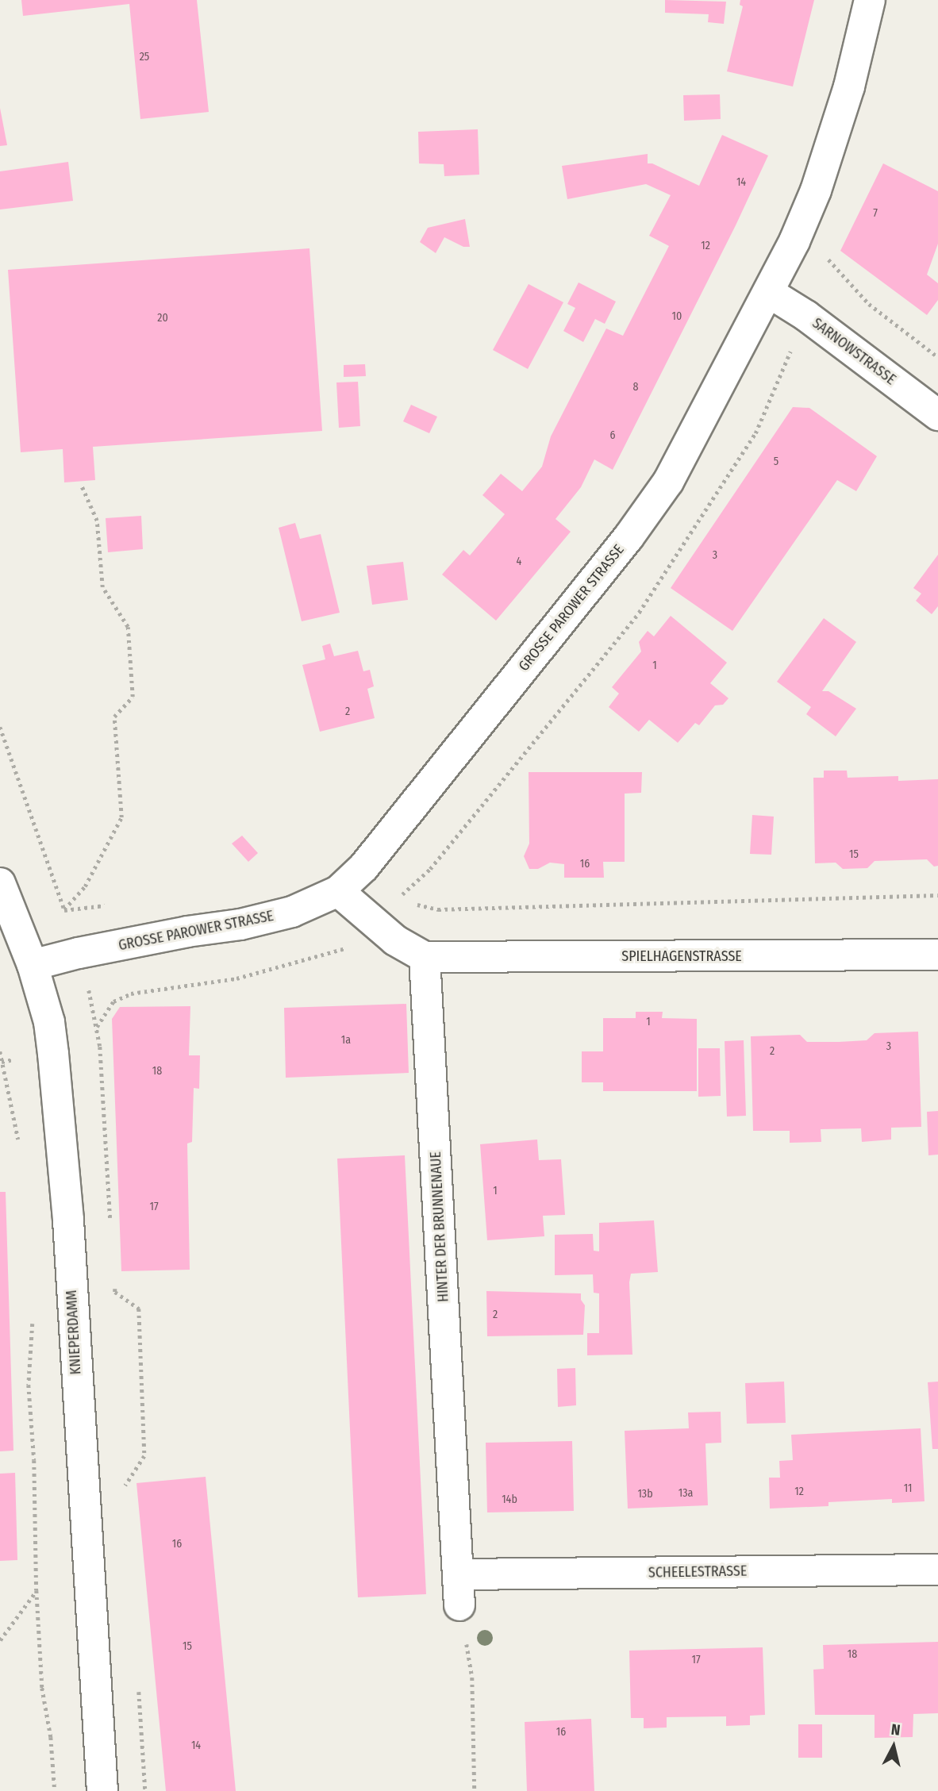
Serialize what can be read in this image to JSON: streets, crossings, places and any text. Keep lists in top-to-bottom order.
{
  "streets": {
    "street": [
      "SARNOWSTRASSE",
      "GROSSE PAROWER STRASSE",
      "SPIELHAGENSTRASSE",
      "HINTER DER BRUNNENAUE",
      "KNIEPERDAMM",
      "SCHEELESTRASSE"
    ]
  },
  "crossings": [
    ["SARNOWSTRASSE", "GROSSE PAROWER STRASSE"],
    ["GROSSE PAROWER STRASSE", "KNIEPERDAMM"],
    ["SPIELHAGENSTRASSE", "HINTER DER BRUNNENAUE"],
    ["HINTER DER BRUNNENAUE", "SCHEELESTRASSE"]
  ],
  "house_numbers": [
    "25",
    "14",
    "7",
    "12",
    "10",
    "20",
    "8",
    "6",
    "5",
    "3",
    "4",
    "1",
    "2",
    "15",
    "16",
    "1",
    "1a",
    "3",
    "2",
    "18",
    "1",
    "17",
    "2",
    "11",
    "12",
    "13a",
    "13b",
    "14b",
    "16",
    "15",
    "18",
    "17",
    "16",
    "14"
  ],
  "north": "top"
}
